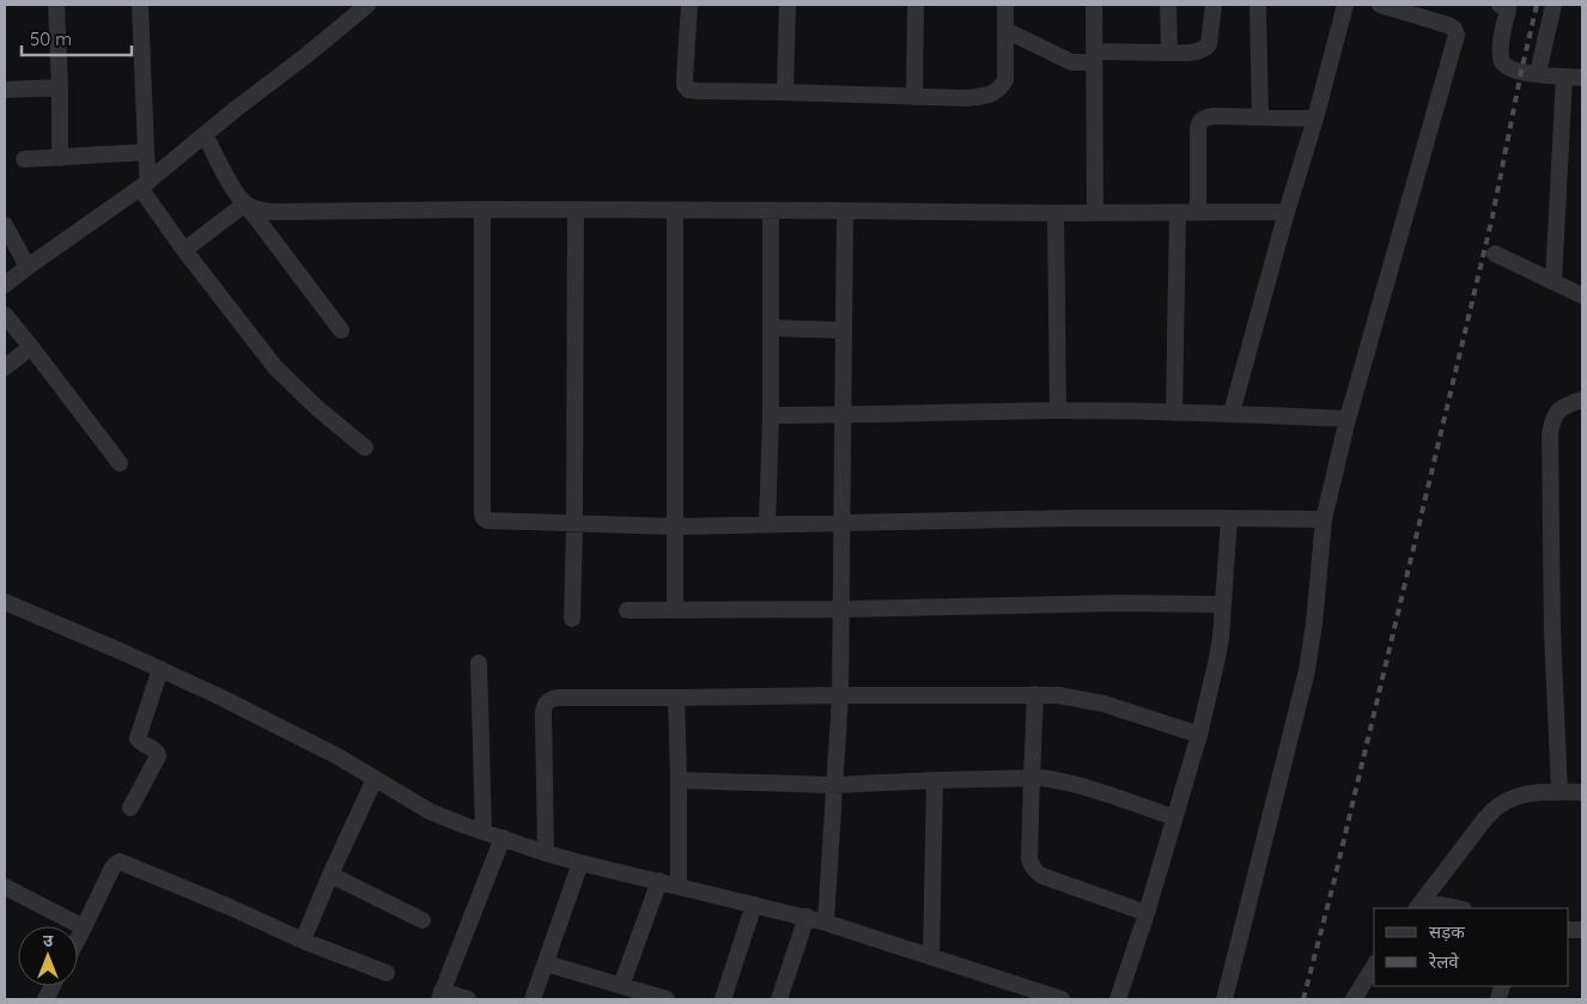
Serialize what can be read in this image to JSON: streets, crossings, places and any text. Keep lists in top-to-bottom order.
{
  "legend": ["सड़क", "रेलवे"],
  "scale_bar": "50 m",
  "north": "top"
}
